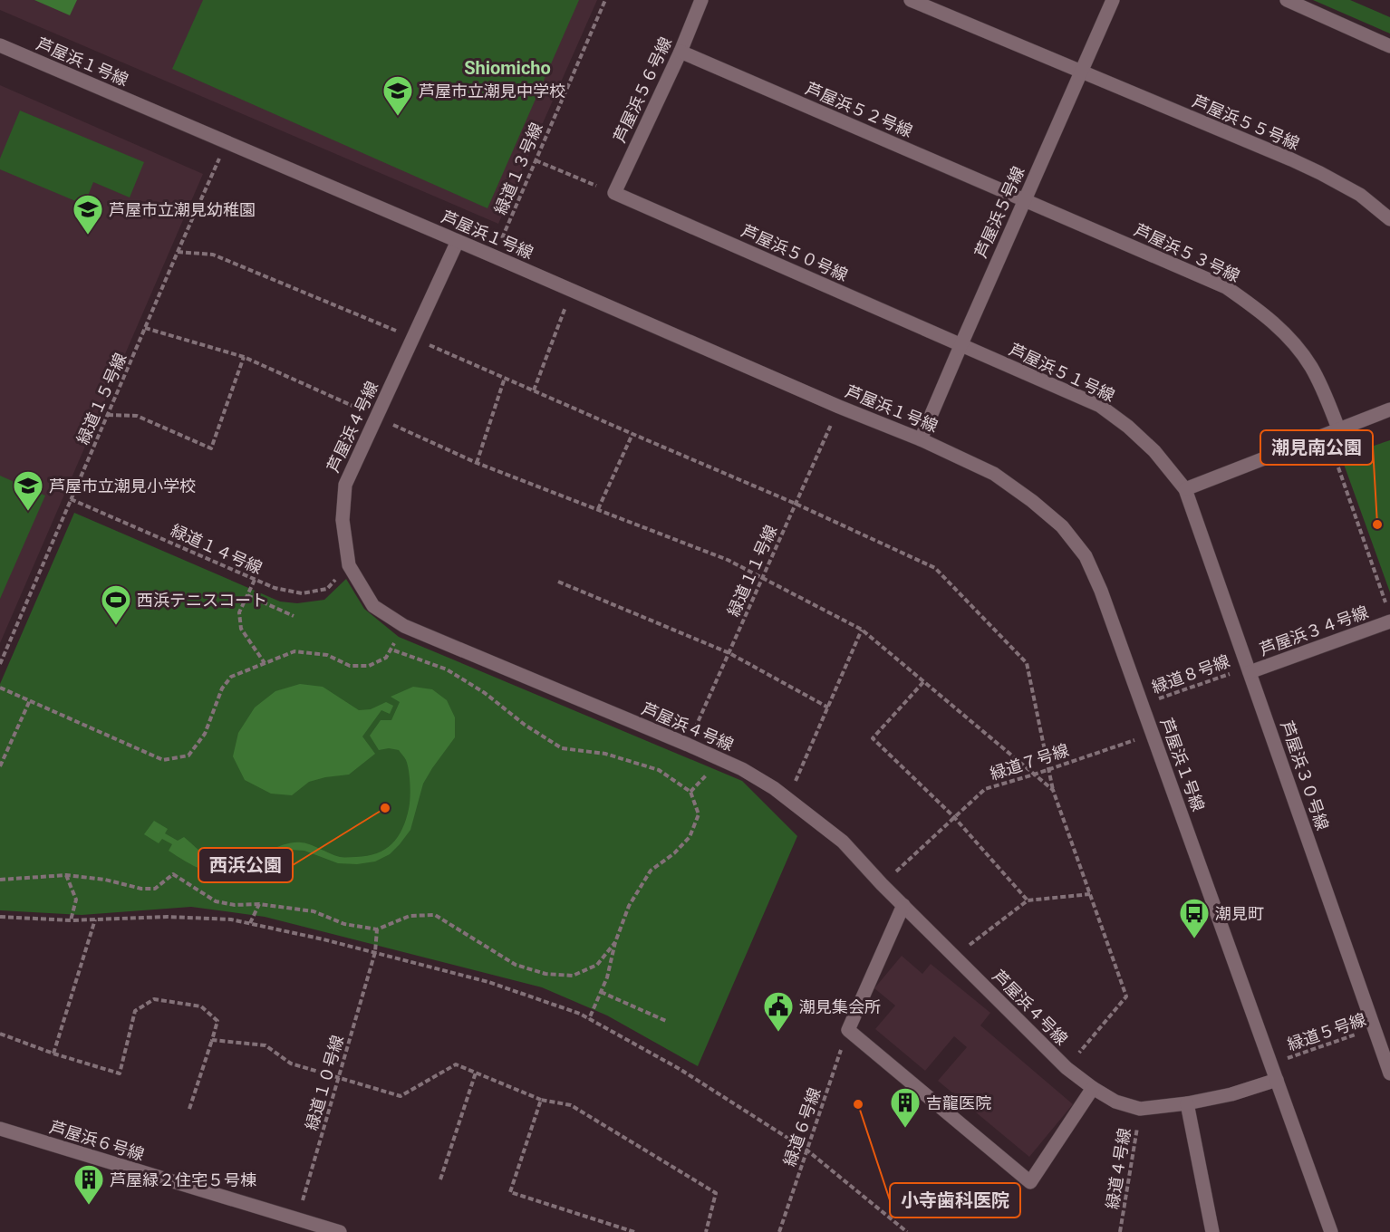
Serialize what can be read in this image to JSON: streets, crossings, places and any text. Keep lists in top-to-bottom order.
{
  "streets": {
    "street": [
      "芦屋浜１号線",
      "芦屋浜５６号線",
      "芦屋浜５２号線",
      "芦屋浜５５号線",
      "芦屋浜５号線",
      "芦屋浜５０号線",
      "芦屋浜５３号線",
      "芦屋浜５１号線",
      "芦屋浜４号線",
      "芦屋浜３４号線",
      "芦屋浜３０号線",
      "芦屋浜６号線"
    ],
    "path": [
      "緑道１３号線",
      "緑道１５号線",
      "緑道１４号線",
      "緑道１１号線",
      "緑道８号線",
      "緑道７号線",
      "緑道５号線",
      "緑道１０号線",
      "緑道６号線",
      "緑道４号線"
    ]
  },
  "crossings": [
    ["芦屋浜１号線", "緑道１３号線"],
    ["芦屋浜１号線", "芦屋浜５号線"],
    ["芦屋浜１号線", "緑道１５号線"],
    ["芦屋浜１号線", "芦屋浜４号線"],
    ["芦屋浜１号線", "緑道１１号線"],
    ["芦屋浜１号線", "緑道８号線"],
    ["芦屋浜１号線", "緑道７号線"],
    ["芦屋浜１号線", "緑道５号線"],
    ["芦屋浜５６号線", "芦屋浜５２号線"],
    ["芦屋浜５６号線", "芦屋浜５０号線"],
    ["芦屋浜５２号線", "芦屋浜５号線"],
    ["芦屋浜５２号線", "芦屋浜５３号線"],
    ["芦屋浜５５号線", "芦屋浜５号線"],
    ["芦屋浜５号線", "芦屋浜５０号線"],
    ["芦屋浜５号線", "芦屋浜５３号線"],
    ["芦屋浜５号線", "芦屋浜５１号線"],
    ["芦屋浜５０号線", "芦屋浜５１号線"],
    ["芦屋浜５１号線", "芦屋浜３０号線"],
    ["緑道１５号線", "緑道１４号線"],
    ["芦屋浜４号線", "緑道１４号線"],
    ["芦屋浜４号線", "緑道１１号線"],
    ["芦屋浜４号線", "緑道７号線"],
    ["芦屋浜４号線", "緑道４号線"],
    ["芦屋浜３４号線", "緑道８号線"],
    ["芦屋浜３４号線", "芦屋浜３０号線"],
    ["緑道８号線", "芦屋浜３０号線"],
    ["芦屋浜３０号線", "緑道５号線"],
    ["緑道１０号線", "芦屋浜６号線"]
  ],
  "districts": ["Shiomicho"],
  "places": {
    "school or university": ["芦屋市立潮見中学校", "芦屋市立潮見幼稚園", "芦屋市立潮見小学校"],
    "other": ["潮見南公園", "西浜公園", "小寺歯科医院"],
    "sports": ["西浜テニスコート"],
    "bus stop": ["潮見町"],
    "public building": ["潮見集会所"],
    "building": ["吉龍医院", "芦屋緑２住宅５号棟"]
  }
}
